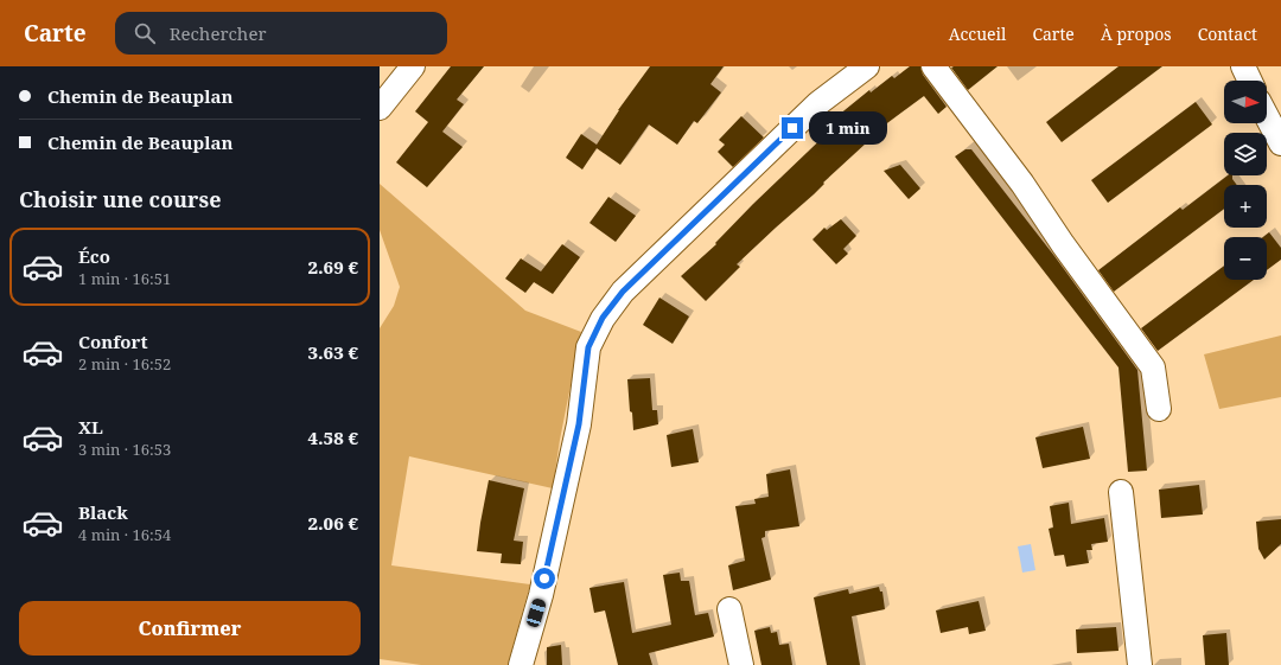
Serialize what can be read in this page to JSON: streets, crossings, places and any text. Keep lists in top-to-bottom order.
{
  "north": "right",
  "page": {
    "header": "Carte",
    "search": "Rechercher",
    "nav": [
      "Accueil",
      "Carte",
      "À propos",
      "Contact"
    ],
    "banner": ["Chemin de Beauplan", "Chemin de Beauplan"],
    "map_buttons": ["+", "−"],
    "bubble": "1 min",
    "heading": "Choisir une course",
    "list": [
      {
        "name": "Éco",
        "note": "1 min · 16:51",
        "value": "2.69 €"
      },
      {
        "name": "Confort",
        "note": "2 min · 16:52",
        "value": "3.63 €"
      },
      {
        "name": "XL",
        "note": "3 min · 16:53",
        "value": "4.58 €"
      },
      {
        "name": "Black",
        "note": "4 min · 16:54",
        "value": "2.06 €"
      }
    ],
    "buttons": "Confirmer"
  }
}
